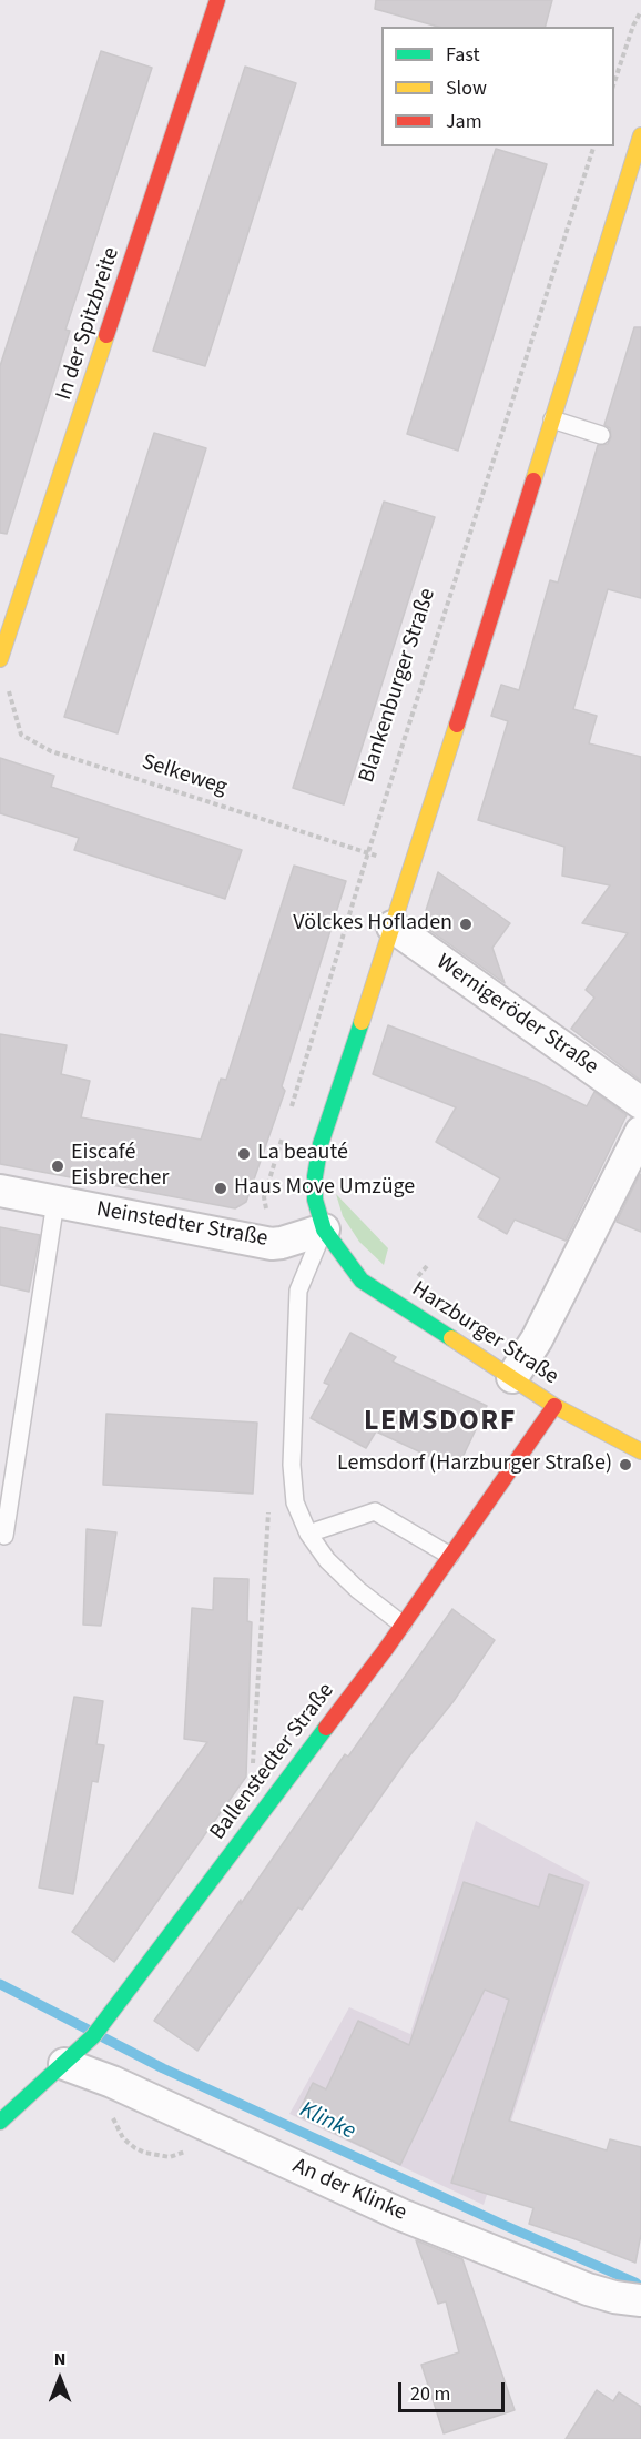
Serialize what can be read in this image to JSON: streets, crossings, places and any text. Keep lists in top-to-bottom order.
{
  "streets": {
    "street": [
      "In der Spitzbreite",
      "Wernigeröder Straße",
      "Neinstedter Straße",
      "Harzburger Straße",
      "Ballenstedter Straße",
      "An der Klinke"
    ],
    "path": ["Blankenburger Straße", "Selkeweg"]
  },
  "crossings": [
    ["In der Spitzbreite", "Selkeweg"],
    ["Blankenburger Straße", "Selkeweg"],
    ["Neinstedter Straße", "Harzburger Straße"],
    ["Harzburger Straße", "Ballenstedter Straße"],
    ["Ballenstedter Straße", "An der Klinke"]
  ],
  "districts": ["LEMSDORF"],
  "water": ["Klinke"],
  "places": [
    "Völckes Hofladen",
    "La beauté",
    "Eiscafé Eisbrecher",
    "Haus Move Umzüge",
    "Lemsdorf (Harzburger Straße)"
  ],
  "legend": ["Fast", "Slow", "Jam"],
  "scale_bar": "20 m",
  "north": "top"
}
